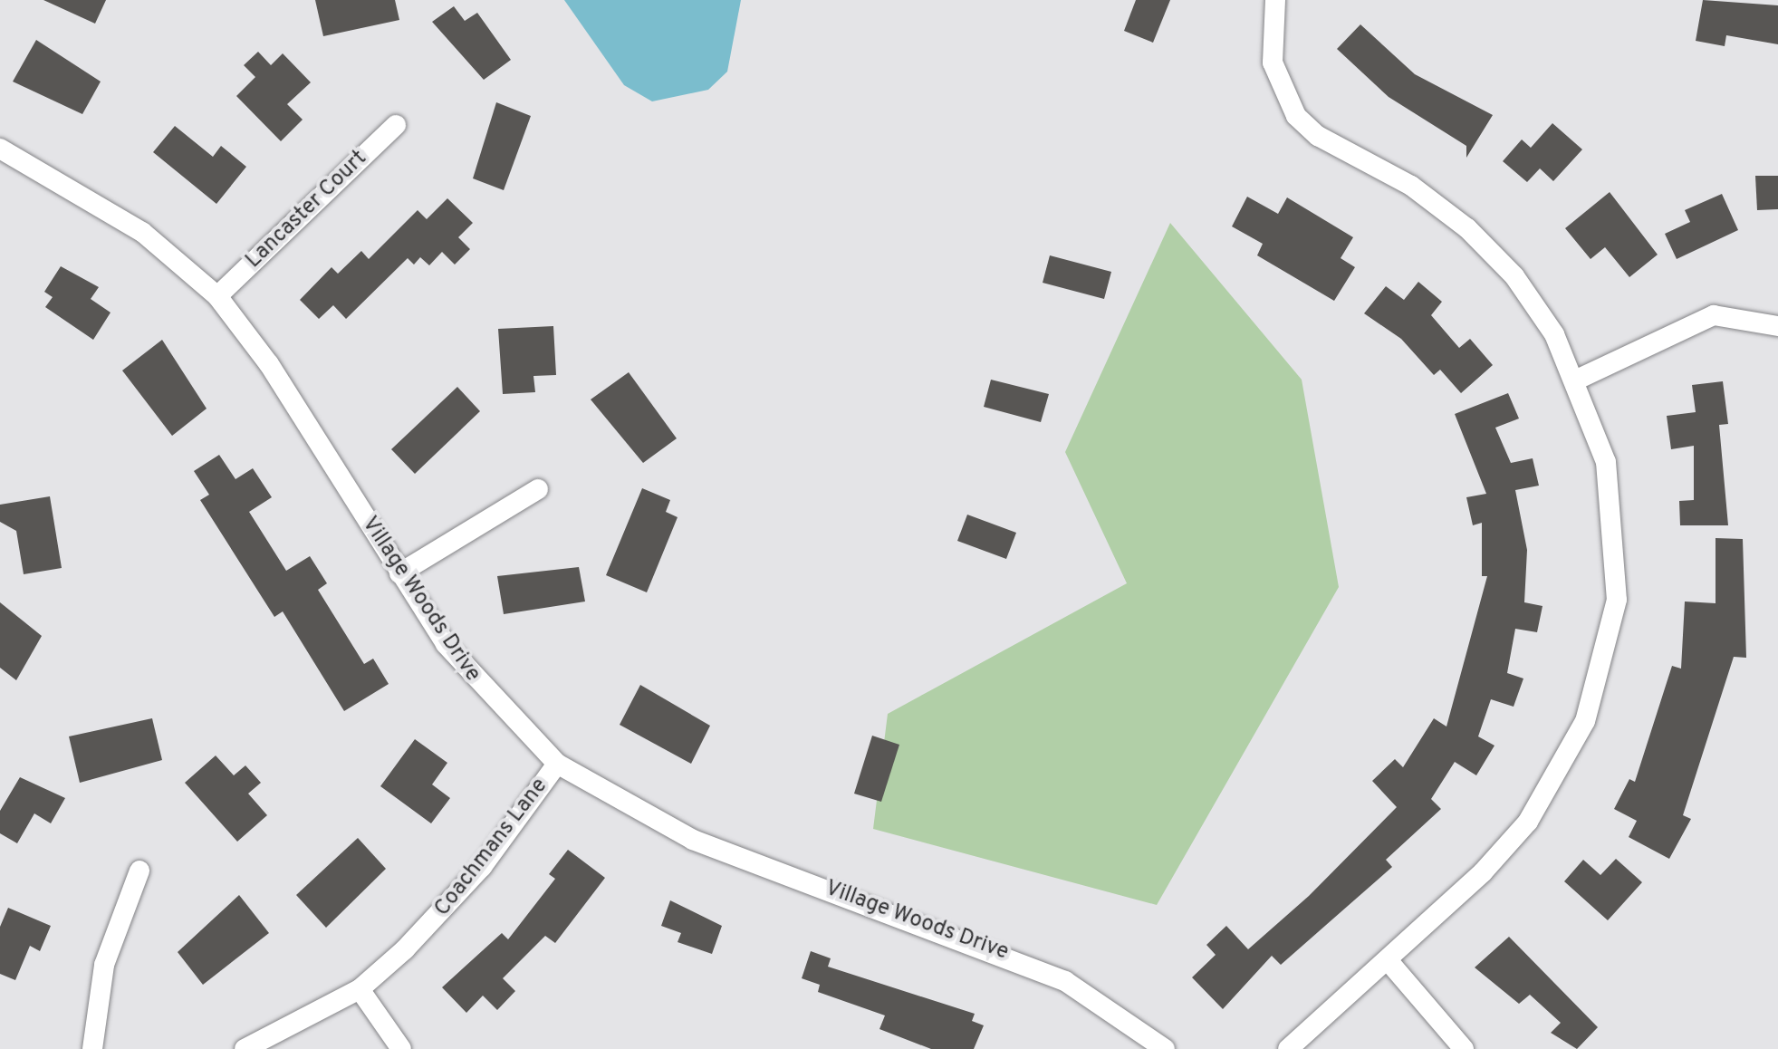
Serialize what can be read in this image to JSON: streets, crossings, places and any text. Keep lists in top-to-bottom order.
{
  "streets": {
    "street": ["Lancaster Court", "Village Woods Drive", "Coachmans Lane"]
  },
  "crossings": [
    ["Lancaster Court", "Village Woods Drive"],
    ["Village Woods Drive", "Coachmans Lane"]
  ]
}
